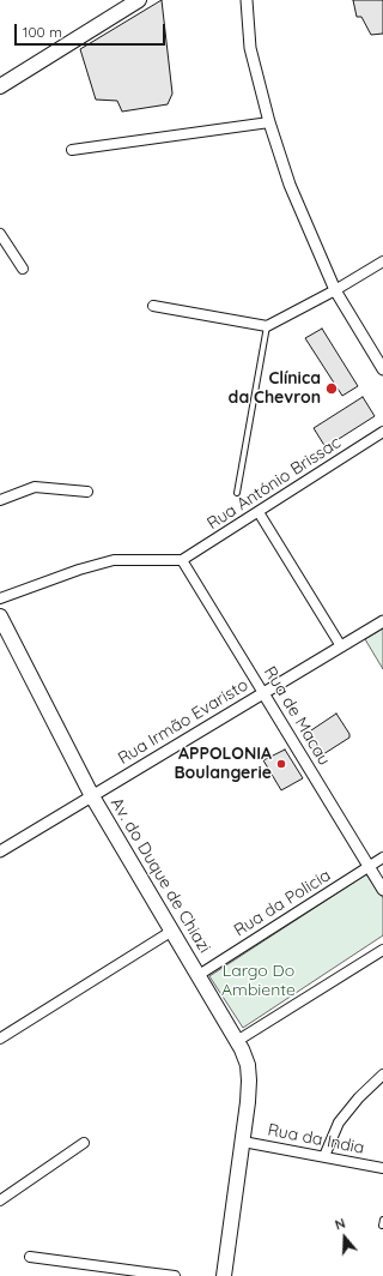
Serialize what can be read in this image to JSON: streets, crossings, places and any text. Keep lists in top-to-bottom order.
{
  "streets": {
    "main road": ["Av. do Duque de Chiazi"],
    "street": [
      "Rua António Brissac",
      "Rua de Macau",
      "Rua Irmão Evaristo",
      "Rua da Policia",
      "Rua da India"
    ]
  },
  "crossings": [
    ["Rua António Brissac", "Rua de Macau"],
    ["Rua de Macau", "Rua Irmão Evaristo"],
    ["Rua de Macau", "Rua da Policia"],
    ["Rua Irmão Evaristo", "Av. do Duque de Chiazi"],
    ["Av. do Duque de Chiazi", "Rua da Policia"],
    ["Av. do Duque de Chiazi", "Rua da India"]
  ],
  "parks": ["Largo Do Ambiente"],
  "places": ["Clínica da Chevron", "APPOLONIA Boulangerie"],
  "scale_bar": "100 m",
  "north": "top"
}
